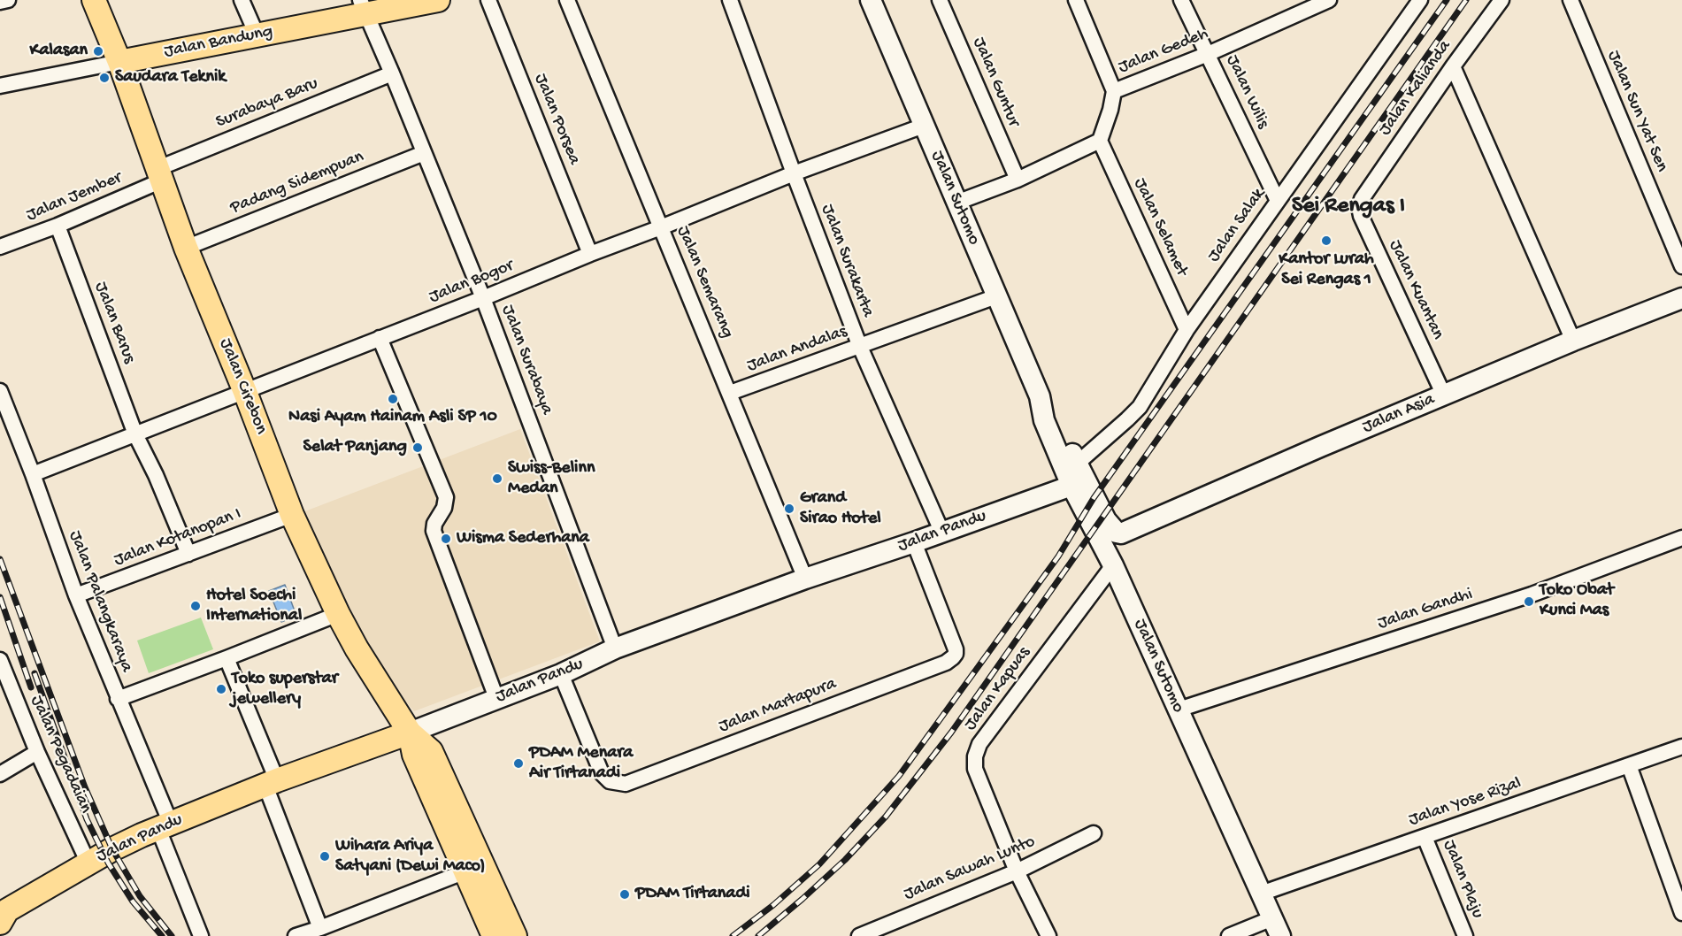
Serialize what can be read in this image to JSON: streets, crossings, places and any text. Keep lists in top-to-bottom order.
{
  "streets": {
    "main road": [
      "Jalan Bandung",
      "Jalan Sutomo",
      "Jalan Cirebon",
      "Jalan Asia",
      "Jalan Pandu"
    ],
    "street": [
      "Jalan Gedeh",
      "Jalan Guntur",
      "Jalan Kalianda",
      "Jalan Wilis",
      "Surabaya Baru",
      "Jalan Sun Yat Sen",
      "Jalan Porsea",
      "Padang Sidempuan",
      "Jalan Jember",
      "Jalan Salak",
      "Jalan Selamet",
      "Jalan Surakarta",
      "Jalan Bogor",
      "Jalan Semarang",
      "Jalan Kuantan",
      "Jalan Barus",
      "Jalan Andalas",
      "Jalan Surabaya",
      "Jalan Kotanopan I",
      "Jalan Palangkaraya",
      "Jalan Gandhi",
      "Jalan Kapuas",
      "Jalan Martapura",
      "Jalan Pegadaian",
      "Jalan Yose Rizal",
      "Jalan Sawah Lunto",
      "Jalan Plaju"
    ]
  },
  "crossings": [
    ["Jalan Bandung", "Jalan Surabaya"],
    ["Jalan Bandung", "Jalan Cirebon"],
    ["Jalan Gedeh", "Jalan Wilis"],
    ["Jalan Gedeh", "Jalan Selamet"],
    ["Jalan Kalianda", "Jalan Kuantan"],
    ["Jalan Wilis", "Jalan Salak"],
    ["Surabaya Baru", "Jalan Jember"],
    ["Surabaya Baru", "Jalan Surabaya"],
    ["Surabaya Baru", "Jalan Cirebon"],
    ["Jalan Porsea", "Jalan Bogor"],
    ["Padang Sidempuan", "Jalan Surabaya"],
    ["Padang Sidempuan", "Jalan Cirebon"],
    ["Jalan Jember", "Jalan Barus"],
    ["Jalan Jember", "Jalan Cirebon"],
    ["Jalan Sutomo", "Jalan Salak"],
    ["Jalan Sutomo", "Jalan Bogor"],
    ["Jalan Sutomo", "Jalan Andalas"],
    ["Jalan Sutomo", "Jalan Asia"],
    ["Jalan Sutomo", "Jalan Pandu"],
    ["Jalan Sutomo", "Jalan Gandhi"],
    ["Jalan Sutomo", "Jalan Kapuas"],
    ["Jalan Sutomo", "Jalan Yose Rizal"],
    ["Jalan Salak", "Jalan Selamet"],
    ["Jalan Salak", "Jalan Pandu"],
    ["Jalan Surakarta", "Jalan Bogor"],
    ["Jalan Surakarta", "Jalan Andalas"],
    ["Jalan Surakarta", "Jalan Pandu"],
    ["Jalan Bogor", "Jalan Semarang"],
    ["Jalan Bogor", "Jalan Barus"],
    ["Jalan Bogor", "Jalan Surabaya"],
    ["Jalan Bogor", "Jalan Cirebon"],
    ["Jalan Bogor", "Jalan Palangkaraya"],
    ["Jalan Semarang", "Jalan Andalas"],
    ["Jalan Semarang", "Jalan Pandu"],
    ["Jalan Kuantan", "Jalan Asia"],
    ["Jalan Barus", "Jalan Kotanopan I"],
    ["Jalan Surabaya", "Jalan Pandu"],
    ["Jalan Cirebon", "Jalan Pandu"],
    ["Jalan Cirebon", "Jalan Kotanopan I"],
    ["Jalan Pandu", "Jalan Palangkaraya"],
    ["Jalan Pandu", "Jalan Martapura"],
    ["Jalan Pandu", "Jalan Pegadaian"],
    ["Jalan Kotanopan I", "Jalan Palangkaraya"],
    ["Jalan Kapuas", "Jalan Sawah Lunto"],
    ["Jalan Yose Rizal", "Jalan Plaju"]
  ],
  "districts": ["Sei Rengas I"],
  "places": [
    "Kalasan",
    "Saudara Teknik",
    "Kantor Lurah Sei Rengas 1",
    "Nasi Ayam Hainam Asli SP 10",
    "Selat Panjang",
    "Swiss-Belinn Medan",
    "Grand Sirao Hotel",
    "Wisma Sederhana",
    "Toko Obat Kunci Mas",
    "Hotel Soechi International",
    "Toko superstar jewellery",
    "PDAM Menara Air Tirtanadi",
    "Wihara Ariya Satyani (Dewi Maco)",
    "PDAM Tirtanadi"
  ]
}
